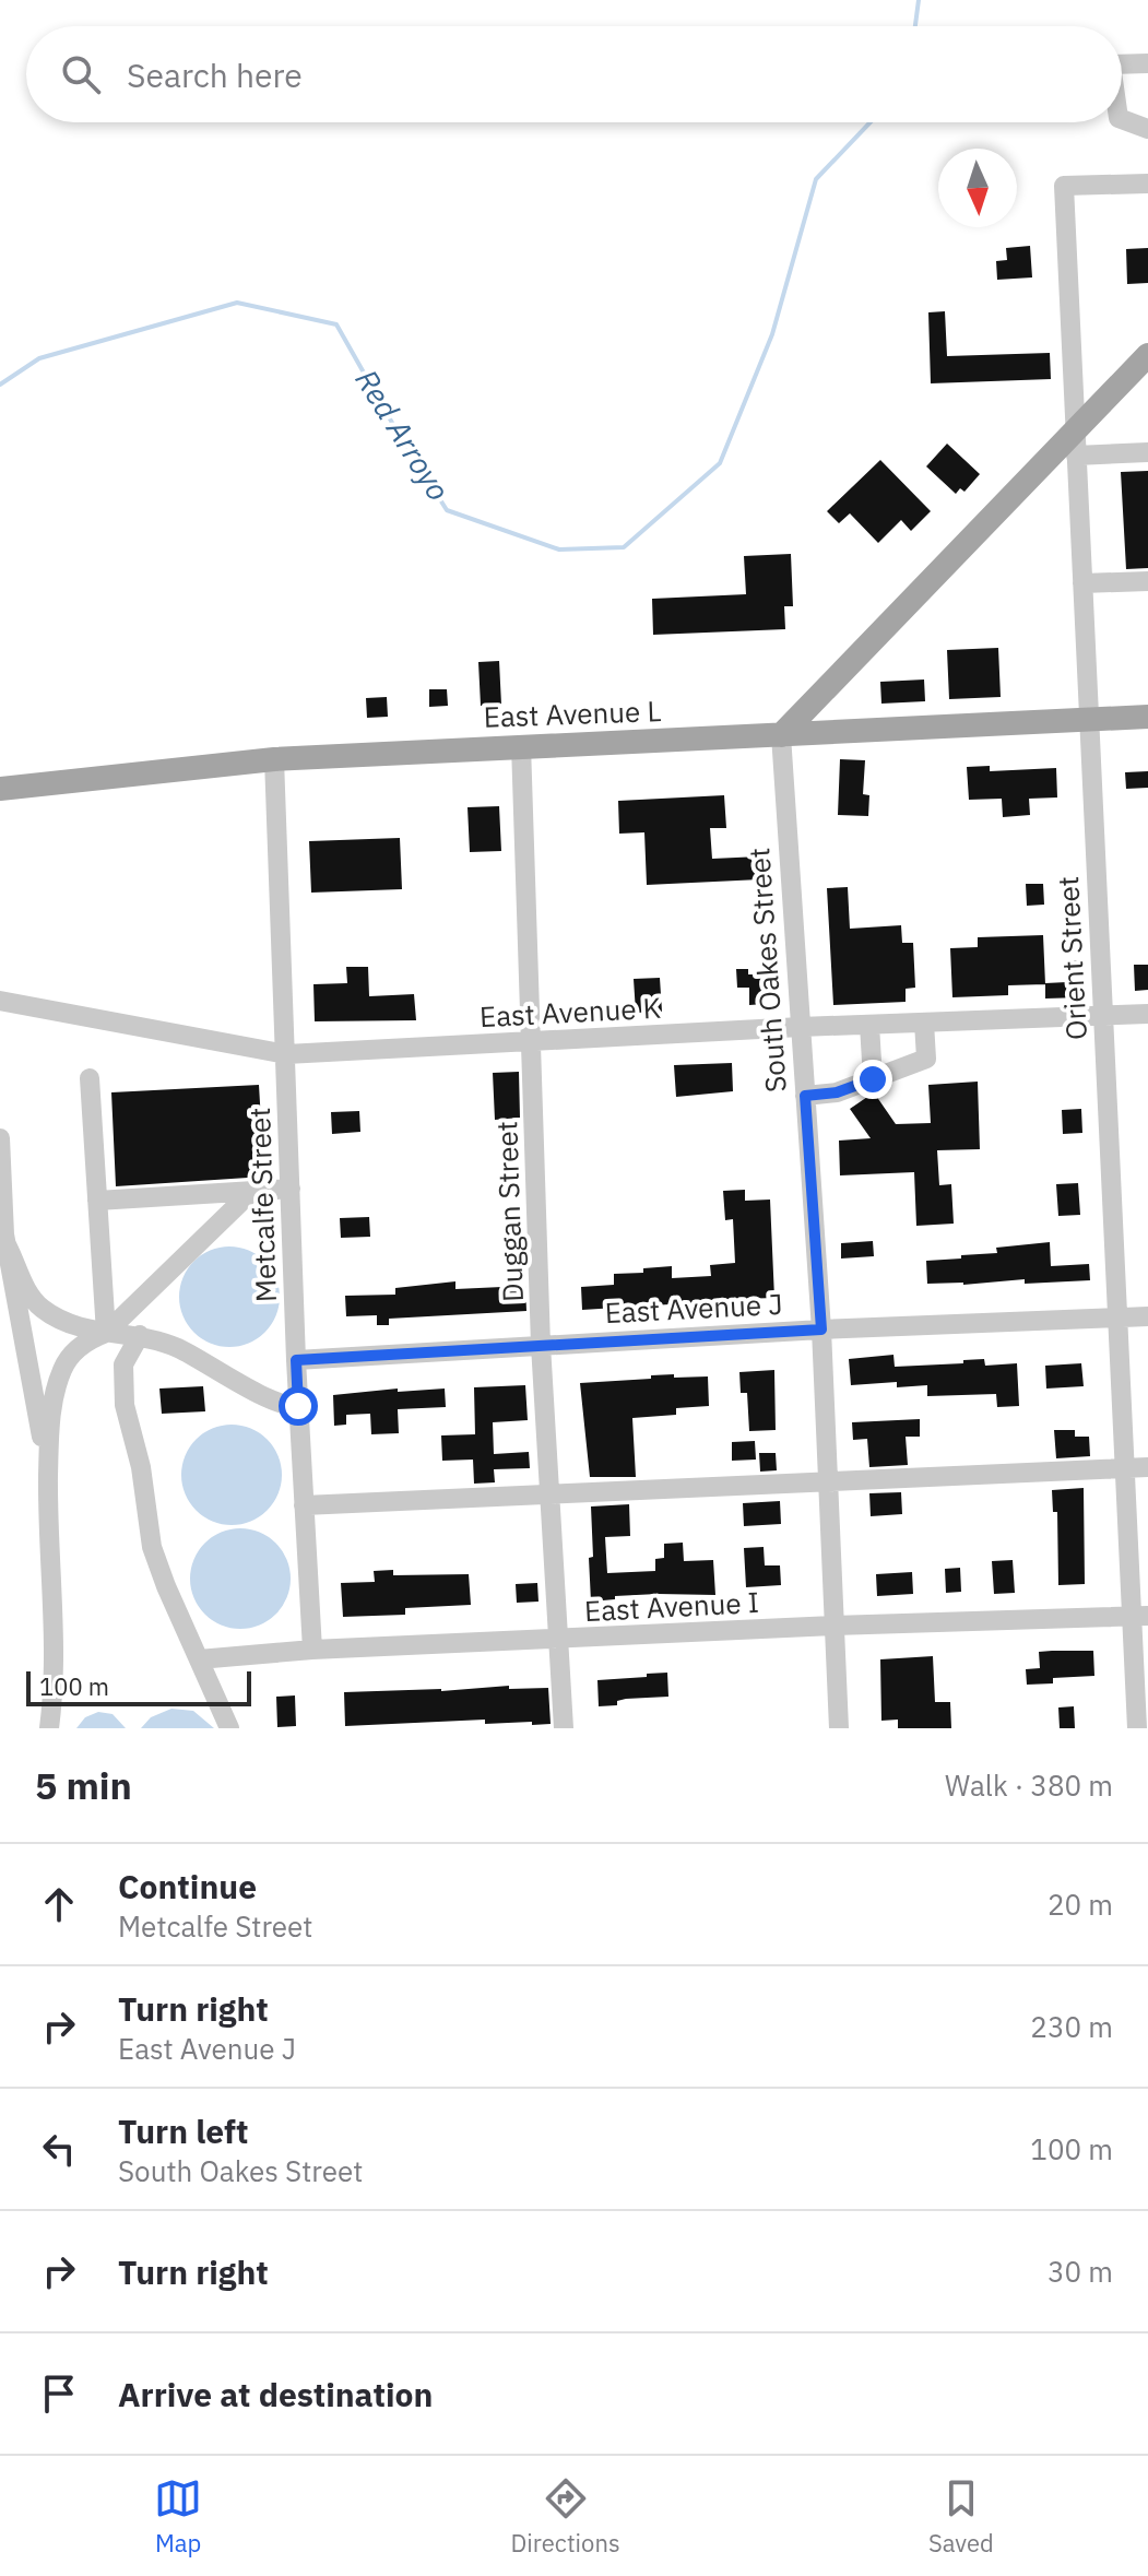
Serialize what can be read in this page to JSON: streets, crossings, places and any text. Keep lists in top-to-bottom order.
{
  "streets": {
    "main road": ["East Avenue L"],
    "street": [
      "Orient Street",
      "South Oakes Street",
      "East Avenue K",
      "Metcalfe Street",
      "Duggan Street",
      "East Avenue J",
      "East Avenue I"
    ]
  },
  "crossings": [
    ["East Avenue L", "Orient Street"],
    ["East Avenue L", "South Oakes Street"],
    ["East Avenue L", "Metcalfe Street"],
    ["East Avenue L", "Duggan Street"],
    ["Orient Street", "East Avenue K"],
    ["Orient Street", "East Avenue J"],
    ["Orient Street", "East Avenue I"],
    ["South Oakes Street", "East Avenue K"],
    ["South Oakes Street", "East Avenue J"],
    ["South Oakes Street", "East Avenue I"],
    ["East Avenue K", "Metcalfe Street"],
    ["East Avenue K", "Duggan Street"],
    ["Metcalfe Street", "East Avenue J"],
    ["Metcalfe Street", "East Avenue I"],
    ["Duggan Street", "East Avenue J"],
    ["Duggan Street", "East Avenue I"]
  ],
  "water": ["Red Arroyo"],
  "scale_bar": "100 m",
  "north": "bottom",
  "page": {
    "search": "Search here",
    "scale": "100 m",
    "heading": ["5 min", "Walk · 380 m"],
    "list": [
      ["Continue", "Metcalfe Street", "20 m"],
      ["Turn right", "East Avenue J", "230 m"],
      ["Turn left", "South Oakes Street", "100 m"],
      ["Turn right", "30 m"],
      "Arrive at destination"
    ],
    "nav": ["Map", "Directions", "Saved"]
  }
}
